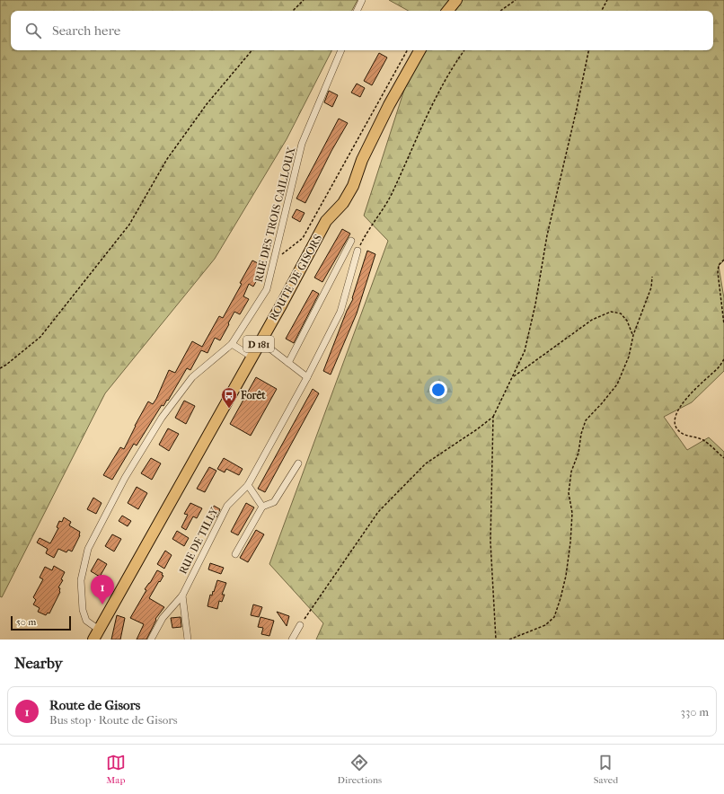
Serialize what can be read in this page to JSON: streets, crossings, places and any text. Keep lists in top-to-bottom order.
{
  "streets": {
    "main road": ["ROUTE DE GISORS", "D 181"],
    "street": ["RUE DES TROIS CAILLOUX", "RUE DE TILLY"]
  },
  "crossings": [
    ["RUE DES TROIS CAILLOUX", "ROUTE DE GISORS"]
  ],
  "places": {
    "bus stop": ["Forêt"]
  },
  "scale_bar": "50 m",
  "page": {
    "search": "Search here",
    "pins": "1",
    "scale": "50 m",
    "heading": "Nearby",
    "list": [
      {
        "mark": "1",
        "name": "Route de Gisors",
        "note": "Bus stop · Route de Gisors",
        "value": "330 m"
      }
    ],
    "nav": ["Map", "Directions", "Saved"]
  }
}
